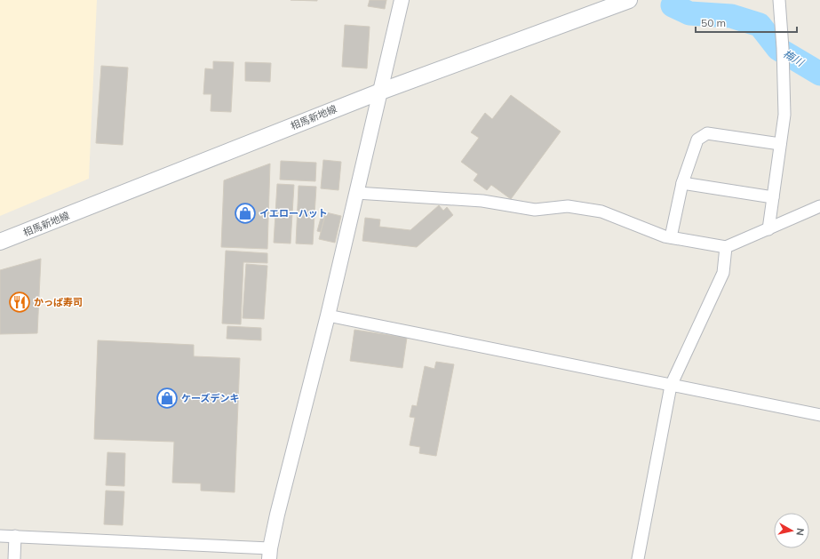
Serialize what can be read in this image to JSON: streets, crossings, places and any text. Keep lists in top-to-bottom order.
{
  "streets": {
    "main road": ["相馬新地線"]
  },
  "water": ["梅川"],
  "places": {
    "shop": ["イエローハット", "ケーズデンキ"],
    "restaurant": ["かっぱ寿司"]
  },
  "scale_bar": "50 m",
  "north": "right"
}
